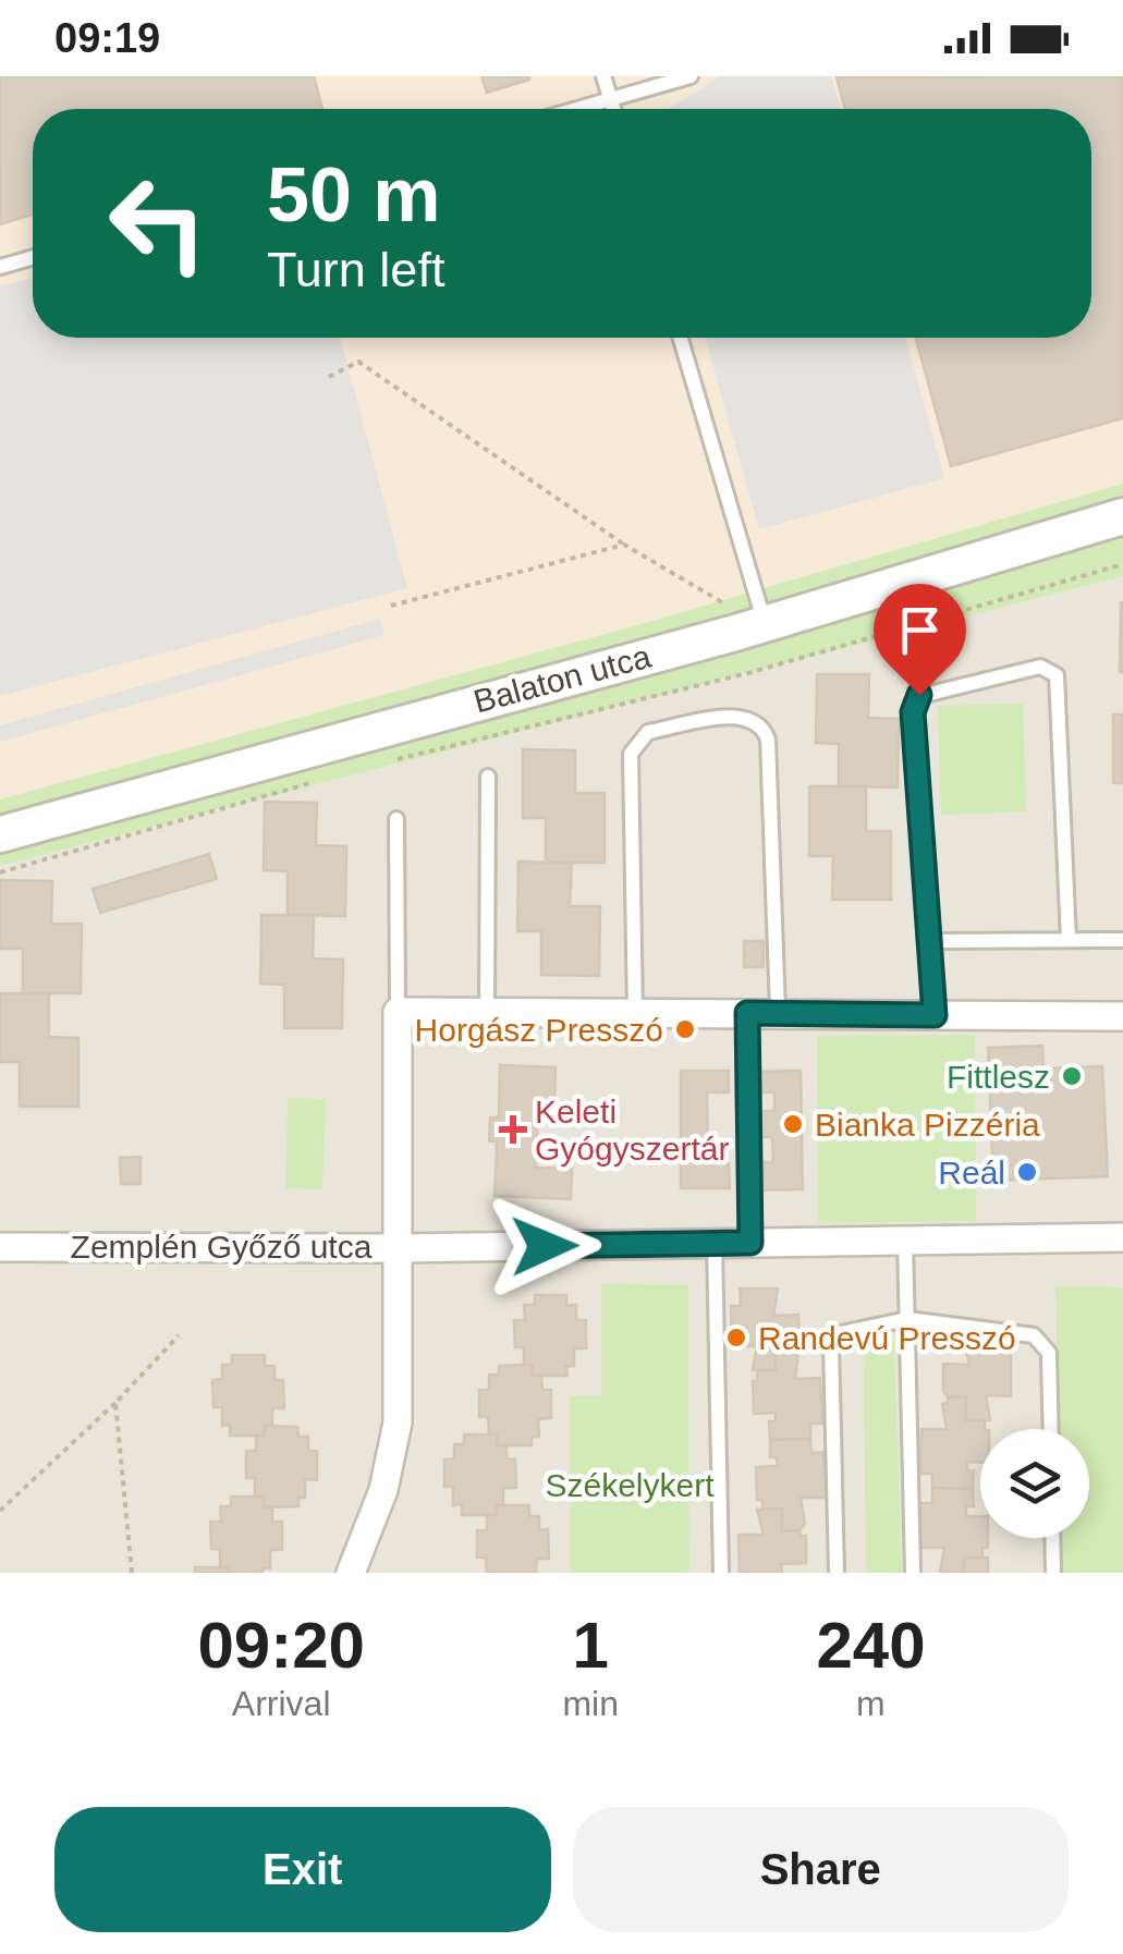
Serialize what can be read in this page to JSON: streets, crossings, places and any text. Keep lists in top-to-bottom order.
{
  "streets": {
    "street": ["Balaton utca", "Zemplén Győző utca"]
  },
  "parks": ["Székelykert"],
  "places": {
    "other": [
      "Horgász Presszó",
      "Fittlesz",
      "Bianka Pizzéria",
      "Reál",
      "Randevú Presszó"
    ],
    "health": ["Keleti Gyógyszertár"]
  },
  "page": {
    "status": "09:19",
    "turn": ["50 m", "Turn left"],
    "eta": [
      "09:20",
      "Arrival",
      "1",
      "min",
      "240",
      "m"
    ],
    "buttons": ["Exit", "Share"]
  }
}
